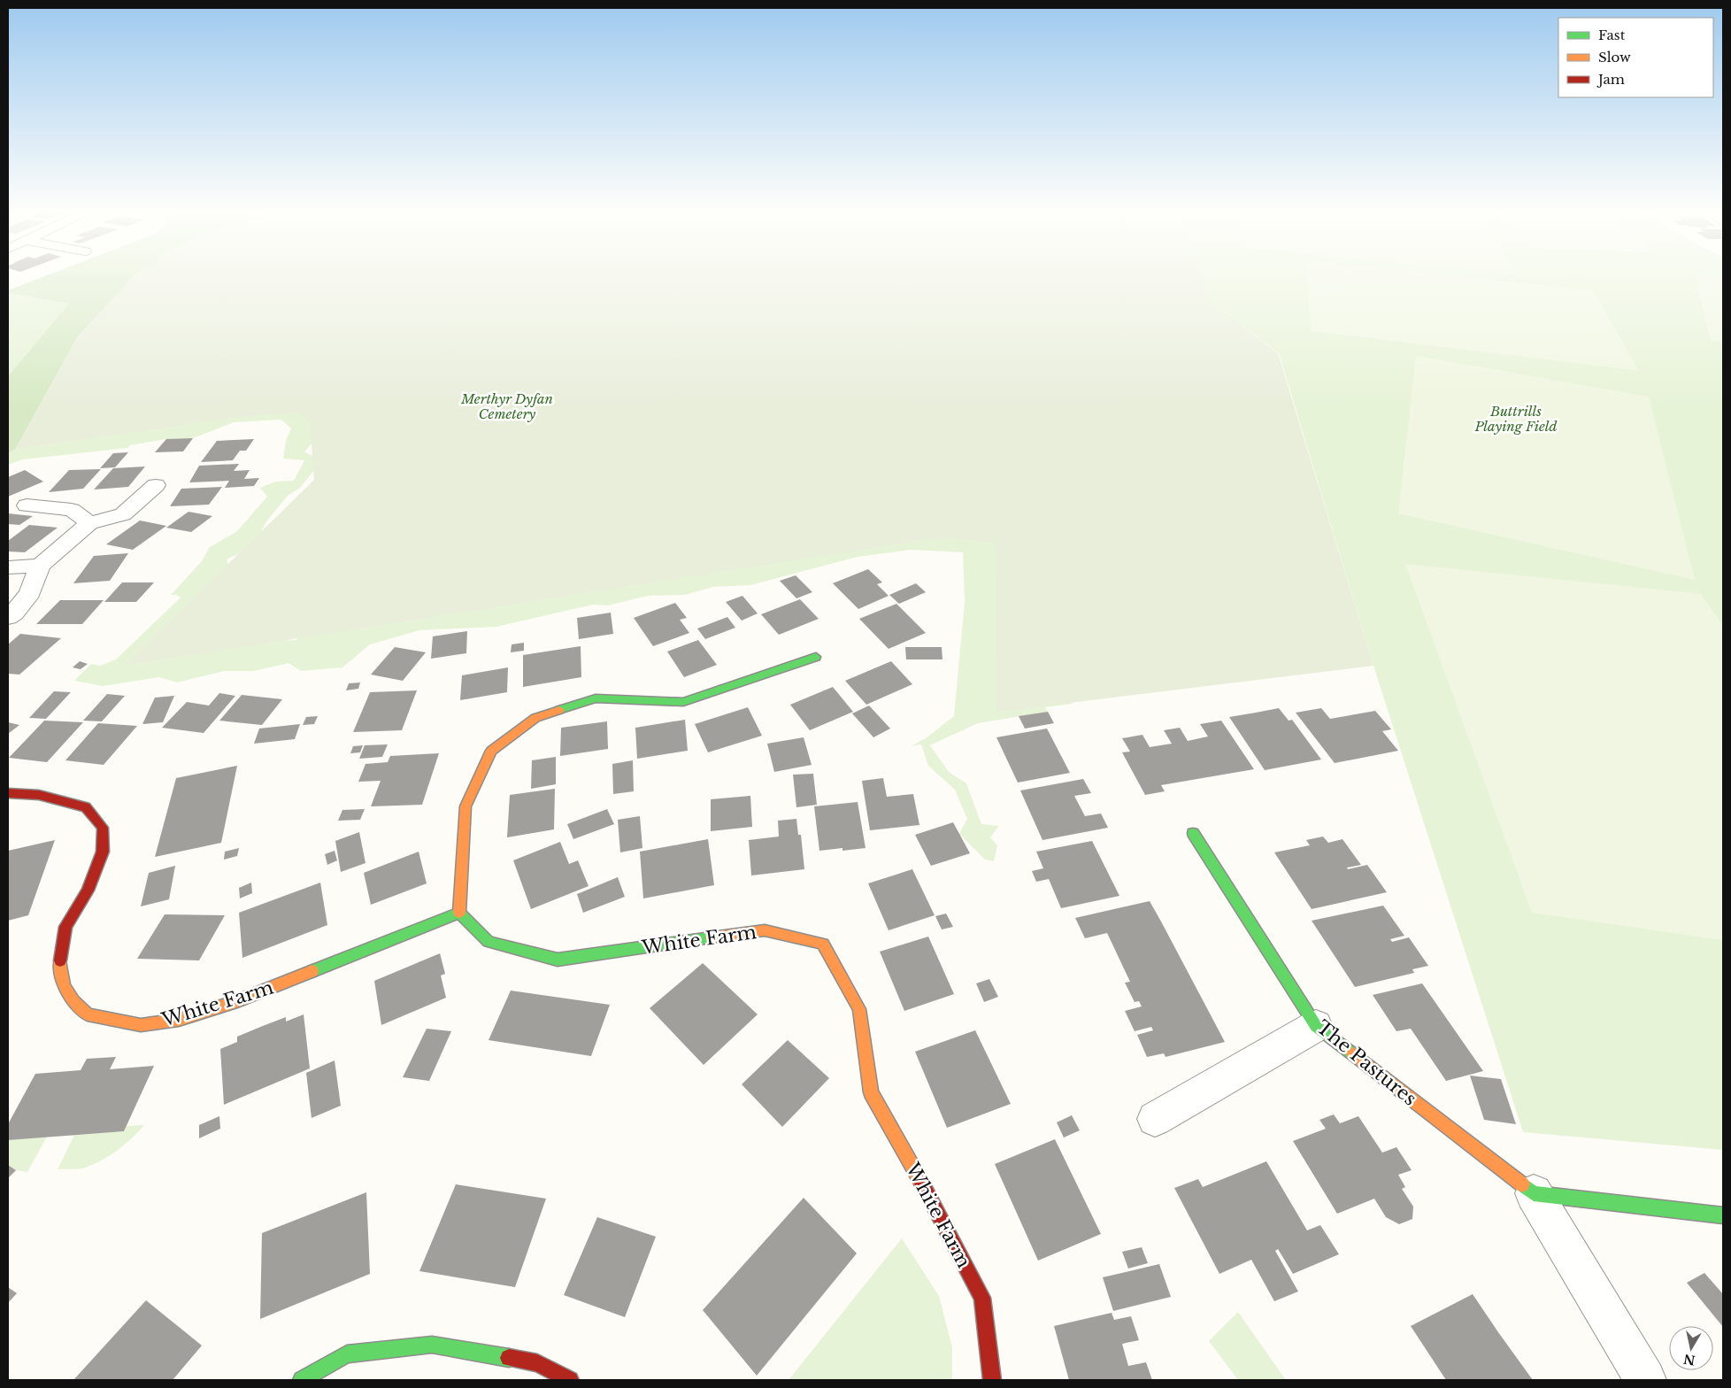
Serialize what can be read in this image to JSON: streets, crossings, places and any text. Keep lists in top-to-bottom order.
{
  "streets": {
    "street": ["White Farm", "The Pastures"]
  },
  "parks": ["Merthyr Dyfan Cemetery", "Buttrills Playing Field"],
  "legend": ["Fast", "Slow", "Jam"],
  "north": "bottom"
}
